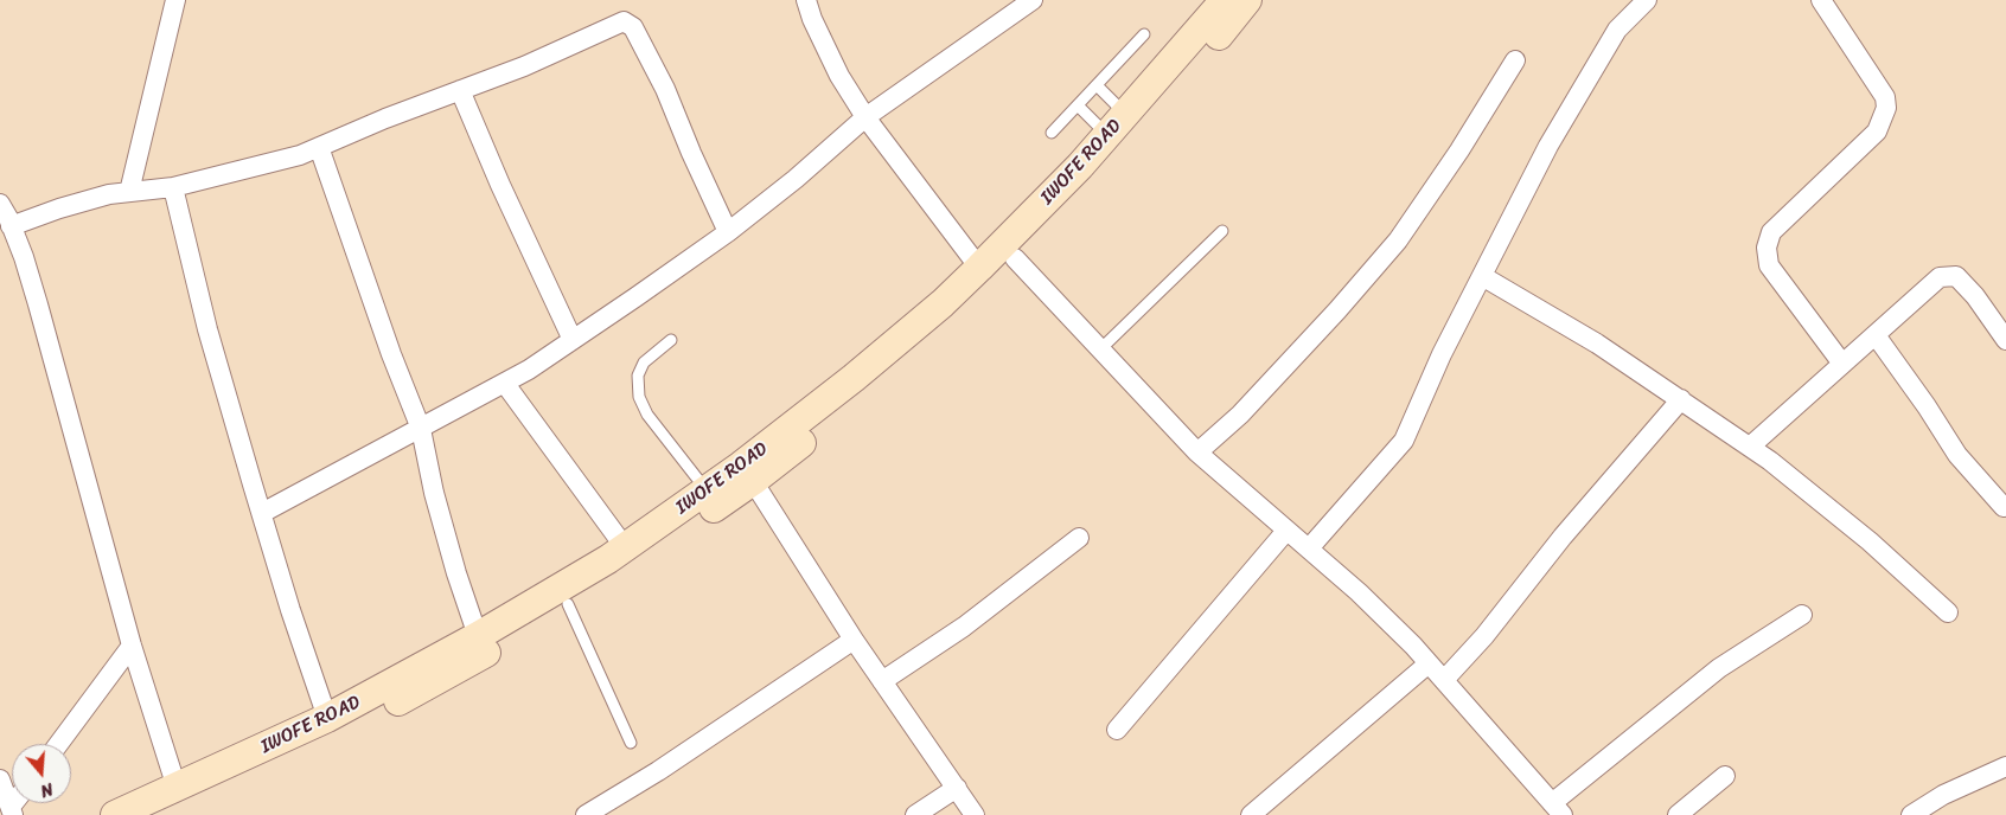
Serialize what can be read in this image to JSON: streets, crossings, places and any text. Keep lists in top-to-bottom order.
{
  "streets": {
    "street": ["IWOFE ROAD"]
  },
  "north": "bottom"
}
